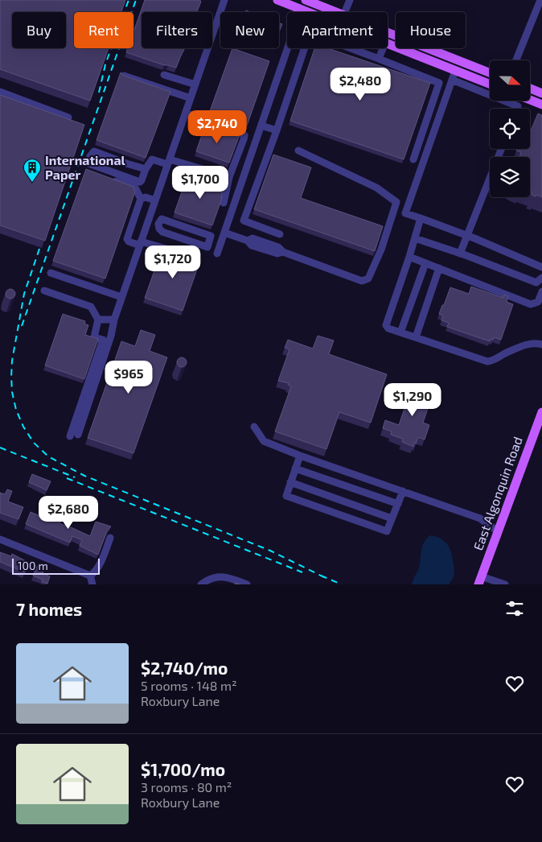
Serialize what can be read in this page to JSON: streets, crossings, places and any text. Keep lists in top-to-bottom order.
{
  "streets": {
    "main road": ["East Algonquin Road"]
  },
  "places": {
    "building": ["International Paper"]
  },
  "scale_bar": "100 m",
  "north": "right",
  "page": {
    "chip": [
      "Buy",
      "Rent",
      "Filters",
      "New",
      "Apartment",
      "House"
    ],
    "price": [
      "$2,480",
      "$2,740",
      "$1,700",
      "$1,720",
      "$965",
      "$1,290",
      "$2,680"
    ],
    "scale": "100 m",
    "heading": "7 homes",
    "list": [
      {
        "name": "$2,740/mo",
        "note": "5 rooms · 148 m² · Roxbury Lane"
      },
      {
        "name": "$1,700/mo",
        "note": "3 rooms · 80 m² · Roxbury Lane"
      }
    ]
  }
}
